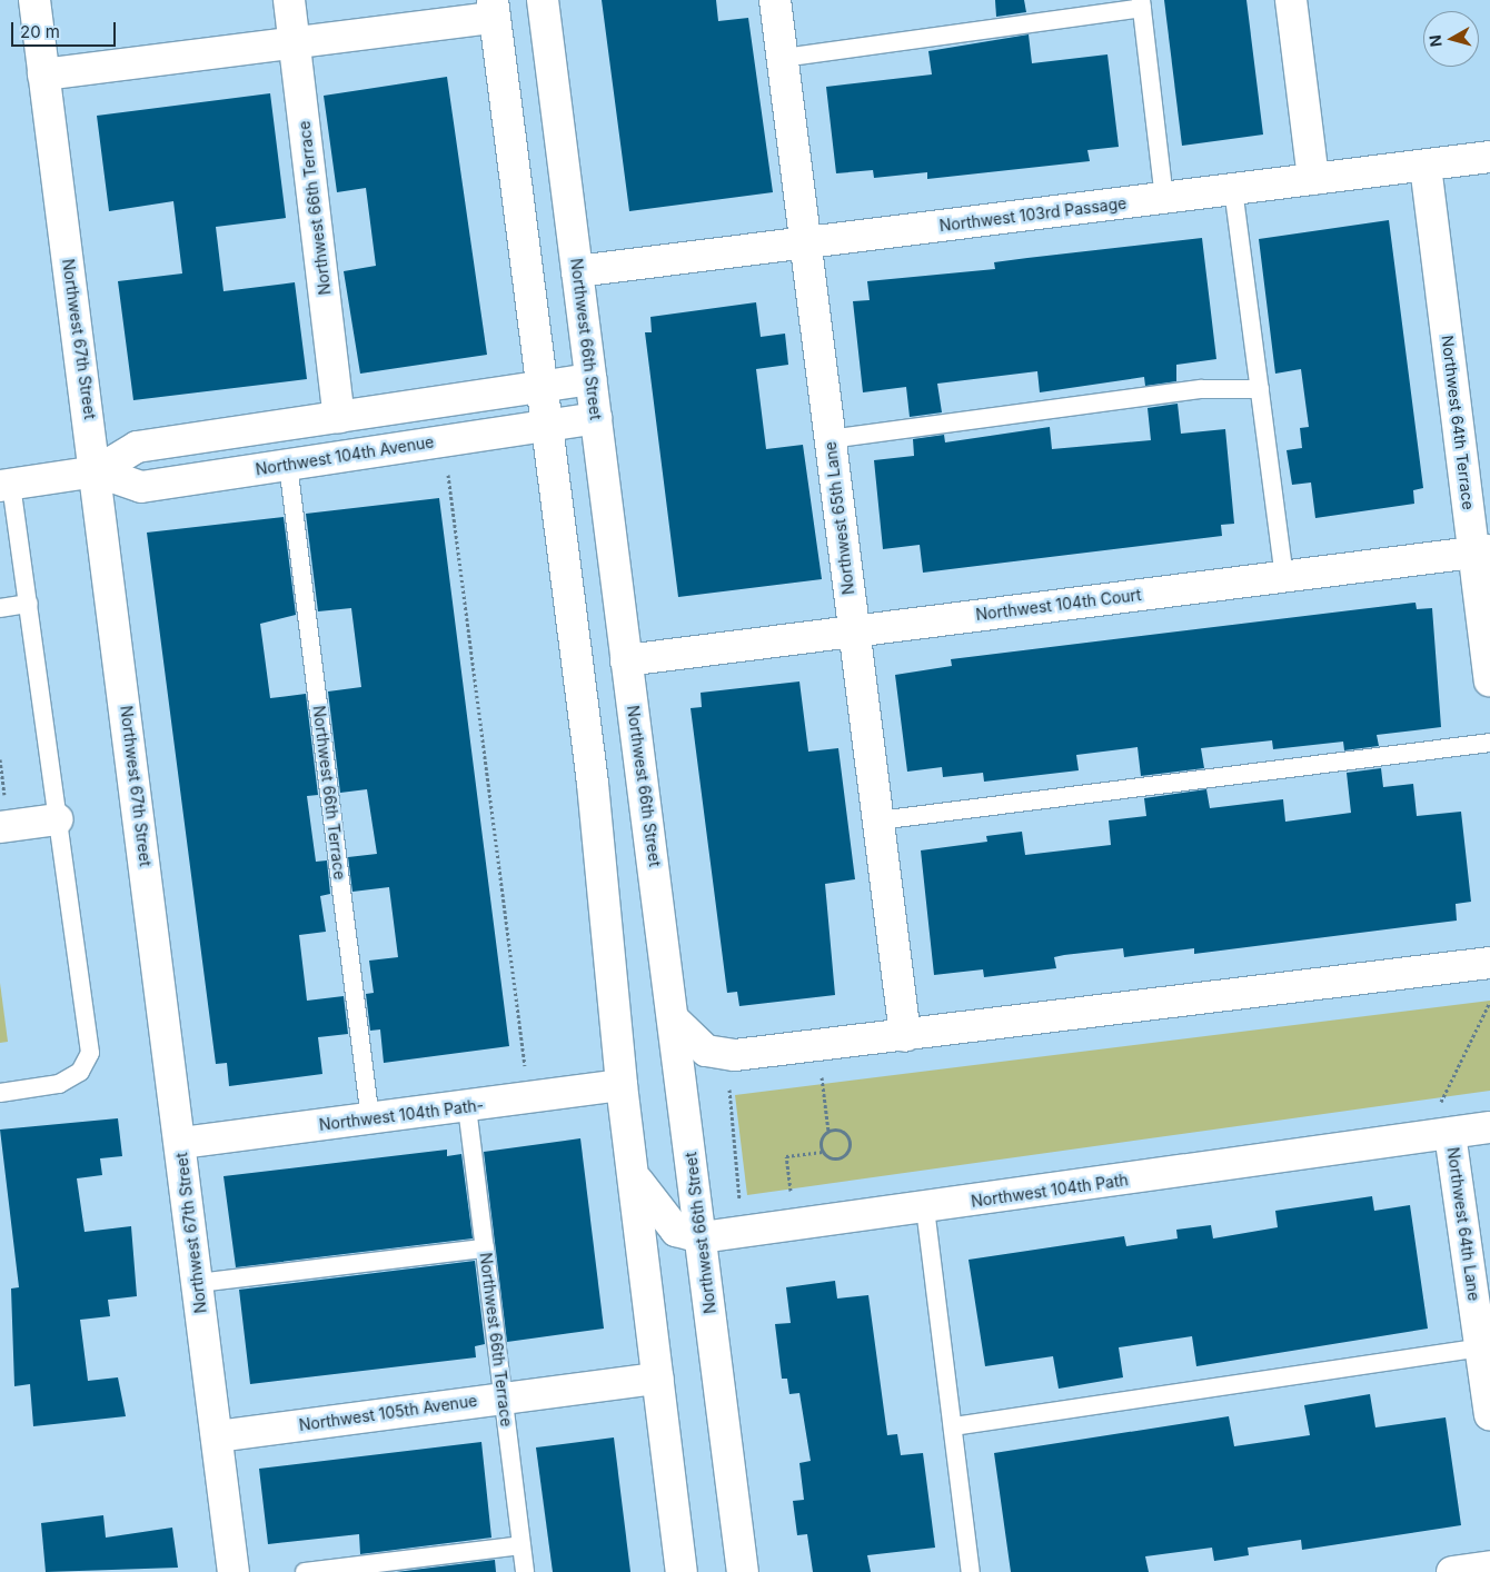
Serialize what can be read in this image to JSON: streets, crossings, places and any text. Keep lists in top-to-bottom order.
{
  "streets": {
    "street": [
      "Northwest 66th Terrace",
      "Northwest 103rd Passage",
      "Northwest 67th Street",
      "Northwest 66th Street",
      "Northwest 64th Terrace",
      "Northwest 104th Avenue",
      "Northwest 65th Lane",
      "Northwest 104th Court",
      "Northwest 104th Path-",
      "Northwest 104th Path",
      "Northwest 64th Lane",
      "Northwest 105th Avenue"
    ]
  },
  "crossings": [
    ["Northwest 66th Terrace", "Northwest 104th Avenue"],
    ["Northwest 66th Terrace", "Northwest 104th Path-"],
    ["Northwest 66th Terrace", "Northwest 105th Avenue"],
    ["Northwest 103rd Passage", "Northwest 66th Street"],
    ["Northwest 103rd Passage", "Northwest 64th Terrace"],
    ["Northwest 103rd Passage", "Northwest 65th Lane"],
    ["Northwest 67th Street", "Northwest 104th Avenue"],
    ["Northwest 67th Street", "Northwest 104th Path-"],
    ["Northwest 67th Street", "Northwest 105th Avenue"],
    ["Northwest 66th Street", "Northwest 104th Avenue"],
    ["Northwest 66th Street", "Northwest 104th Court"],
    ["Northwest 66th Street", "Northwest 104th Path"],
    ["Northwest 64th Terrace", "Northwest 104th Court"],
    ["Northwest 65th Lane", "Northwest 104th Court"],
    ["Northwest 104th Path", "Northwest 64th Lane"]
  ],
  "scale_bar": "20 m",
  "north": "left"
}
